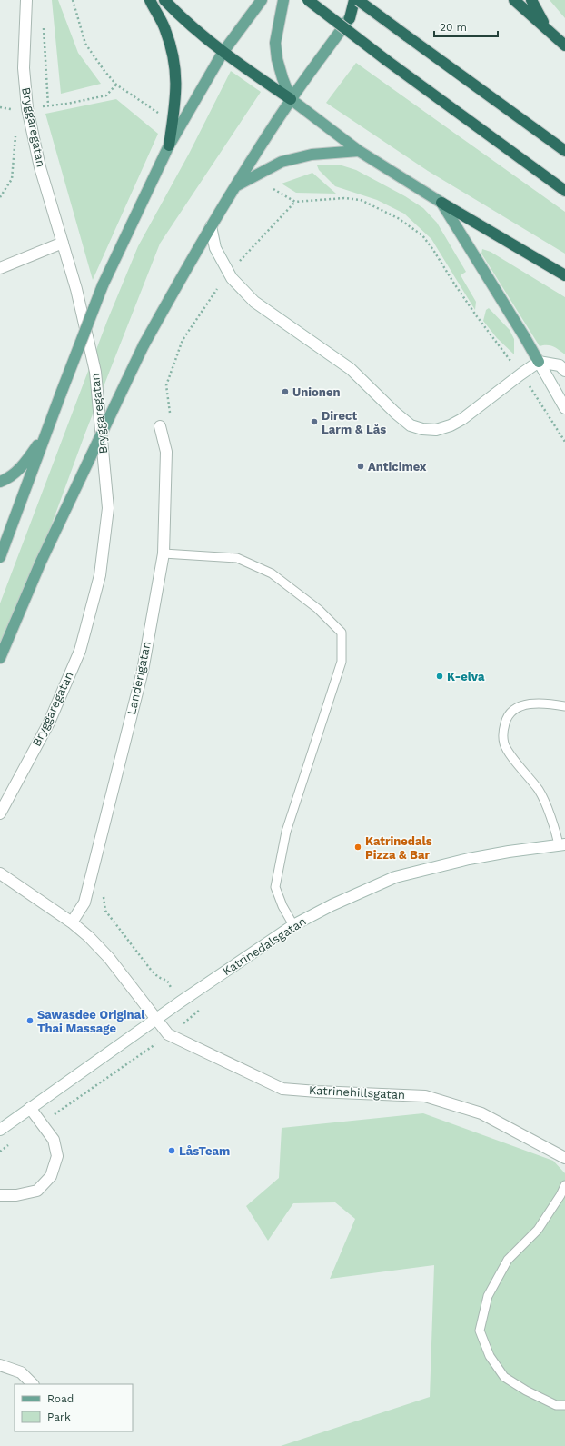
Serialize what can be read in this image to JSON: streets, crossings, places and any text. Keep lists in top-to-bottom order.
{
  "streets": {
    "street": [
      "Bryggaregatan",
      "Landerigatan",
      "Katrinedalsgatan",
      "Katrinehillsgatan"
    ]
  },
  "crossings": [
    ["Katrinedalsgatan", "Katrinehillsgatan"]
  ],
  "places": [
    "Unionen",
    "Direct Larm & Lås",
    "Anticimex",
    "K-elva",
    "Katrinedals Pizza & Bar",
    "Sawasdee Original Thai Massage",
    "LåsTeam"
  ],
  "legend": ["Road", "Park"],
  "scale_bar": "20 m"
}
